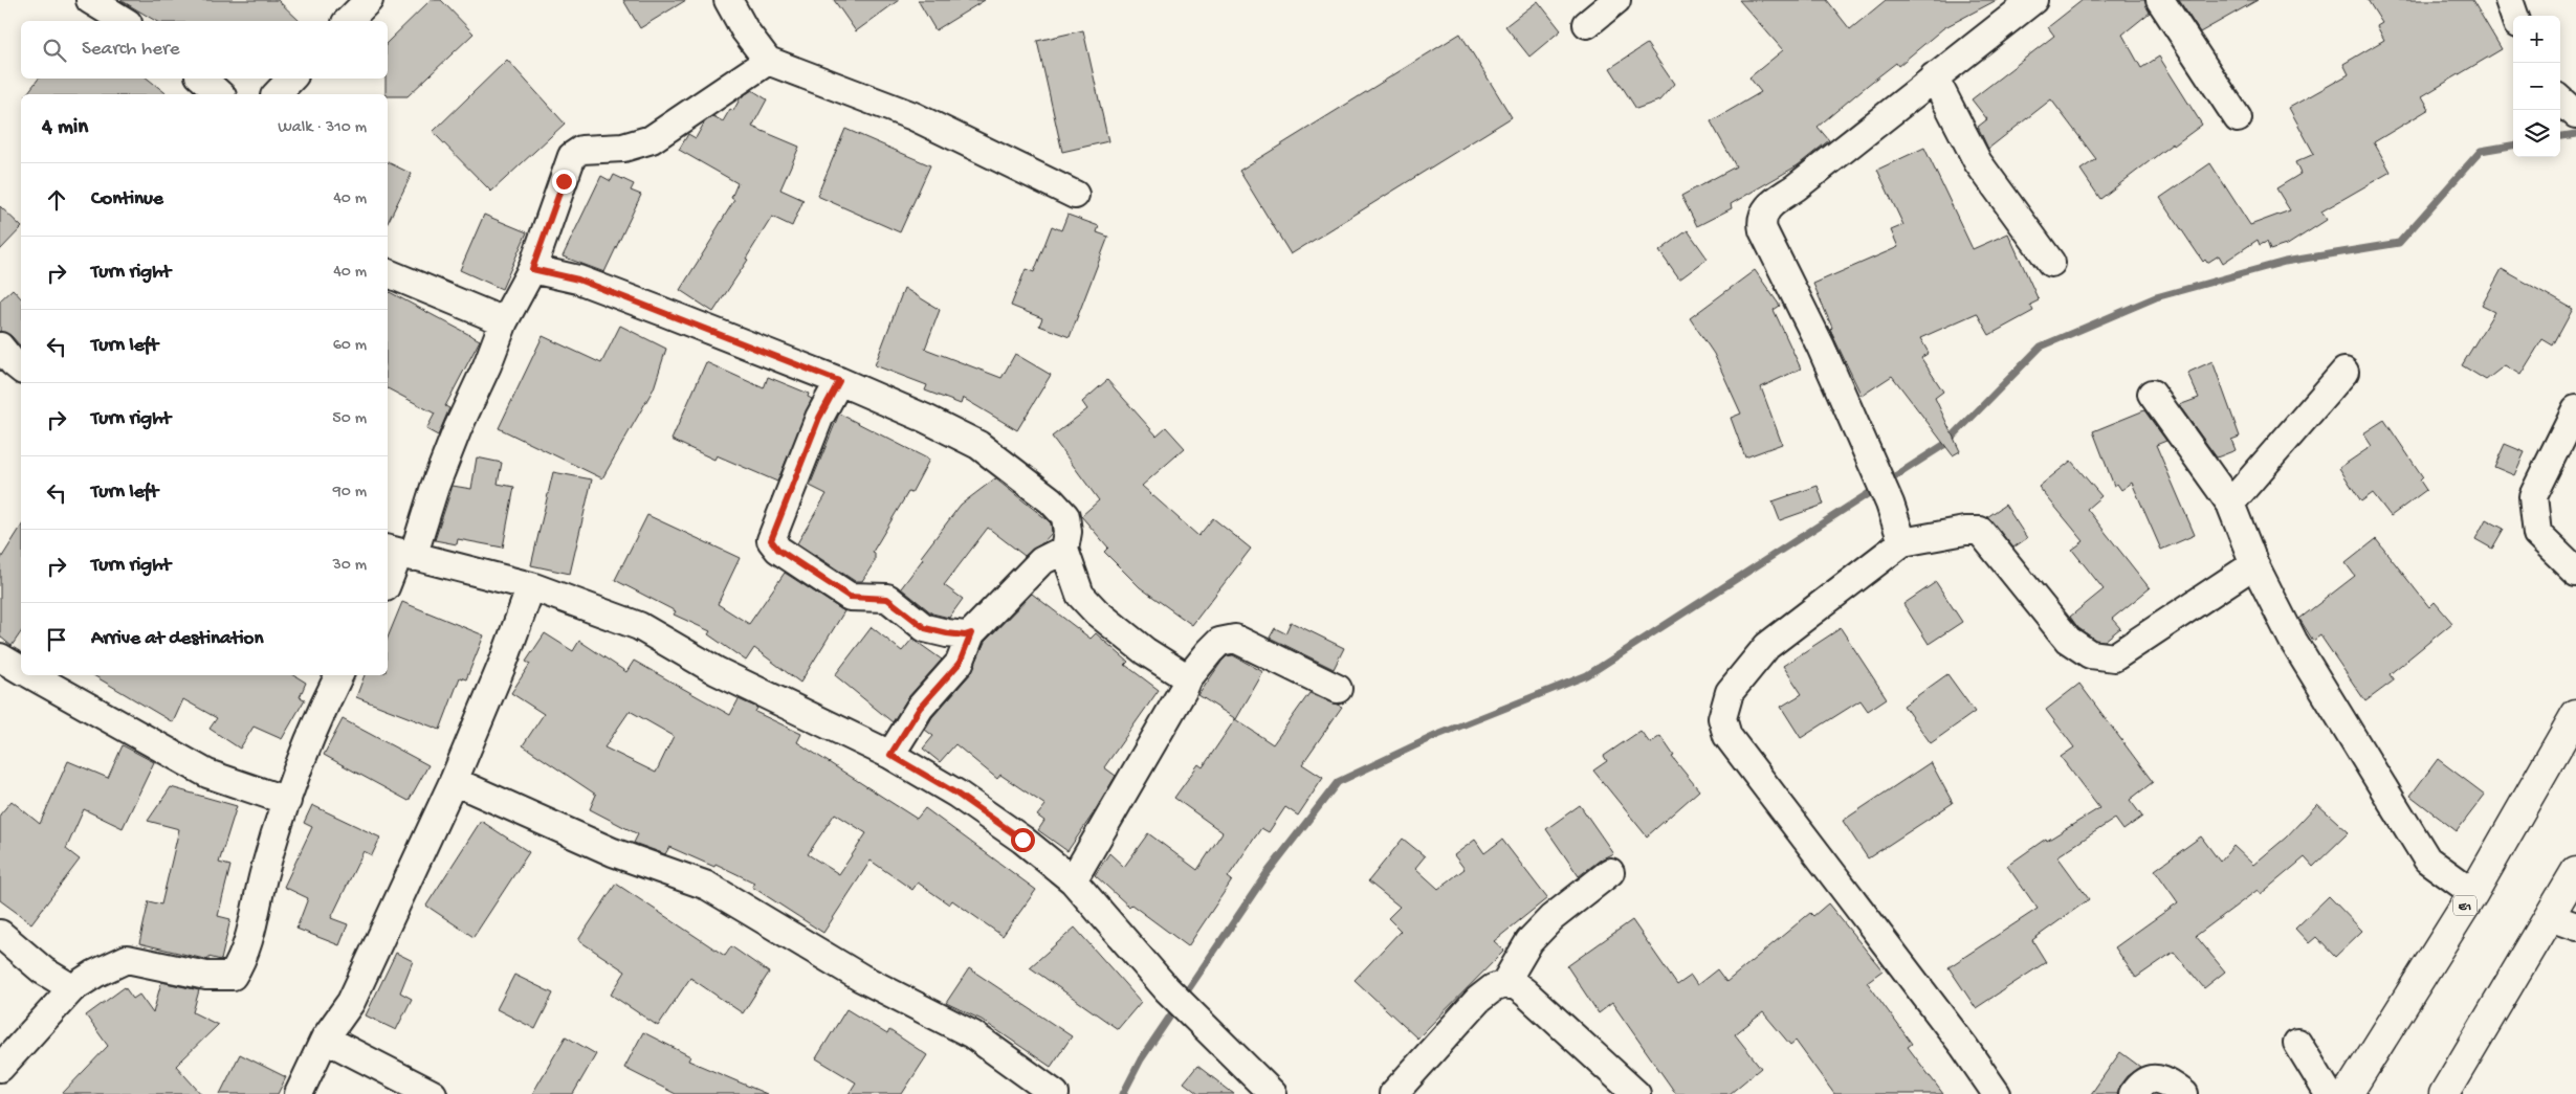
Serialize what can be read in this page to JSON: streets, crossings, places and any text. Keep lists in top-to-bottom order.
{
  "streets": {
    "highway": ["E1"]
  },
  "page": {
    "map_buttons": ["+", "−"],
    "search": "Search here",
    "heading": ["4 min", "Walk · 310 m"],
    "list": [
      ["Continue", "40 m"],
      ["Turn right", "40 m"],
      ["Turn left", "60 m"],
      ["Turn right", "50 m"],
      ["Turn left", "90 m"],
      ["Turn right", "30 m"],
      "Arrive at destination"
    ]
  }
}
